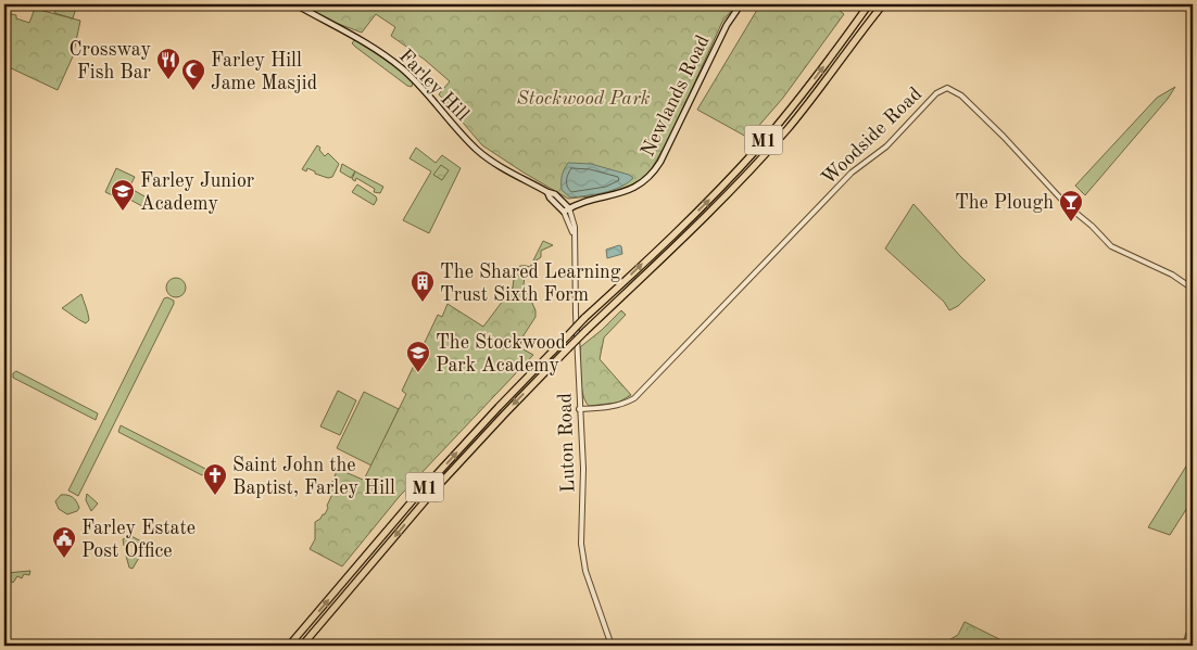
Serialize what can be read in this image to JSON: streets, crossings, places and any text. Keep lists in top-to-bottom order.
{
  "streets": {
    "highway": ["M1"],
    "main road": ["Farley Hill", "Newlands Road"],
    "street": ["Woodside Road", "Luton Road"]
  },
  "crossings": [
    ["Farley Hill", "Newlands Road"],
    ["Farley Hill", "Luton Road"],
    ["Newlands Road", "Luton Road"],
    ["Woodside Road", "Luton Road"]
  ],
  "parks": ["Stockwood Park"],
  "places": {
    "restaurant": ["Crossway Fish Bar"],
    "mosque": ["Farley Hill Jame Masjid"],
    "school or university": ["Farley Junior Academy", "The Stockwood Park Academy"],
    "bar": ["The Plough"],
    "building": ["The Shared Learning Trust Sixth Form"],
    "church": ["Saint John the Baptist, Farley Hill"],
    "public building": ["Farley Estate Post Office"]
  }
}
